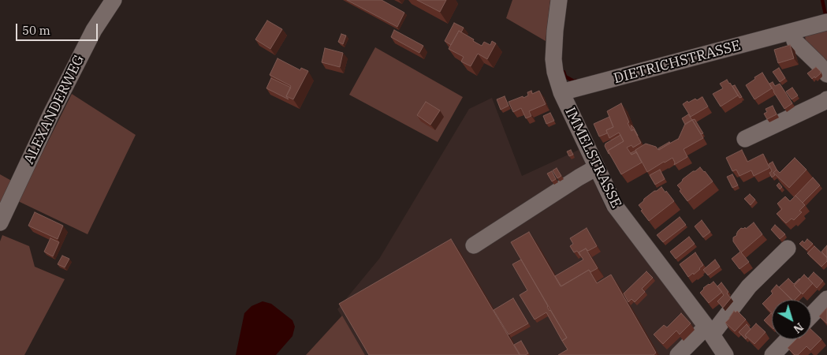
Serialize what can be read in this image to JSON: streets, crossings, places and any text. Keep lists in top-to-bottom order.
{
  "streets": {
    "street": ["DIETRICHSTRASSE", "ALEXANDERWEG", "IMMELSTRASSE"]
  },
  "crossings": [
    ["DIETRICHSTRASSE", "IMMELSTRASSE"]
  ],
  "scale_bar": "50 m",
  "north": "bottom right"
}
